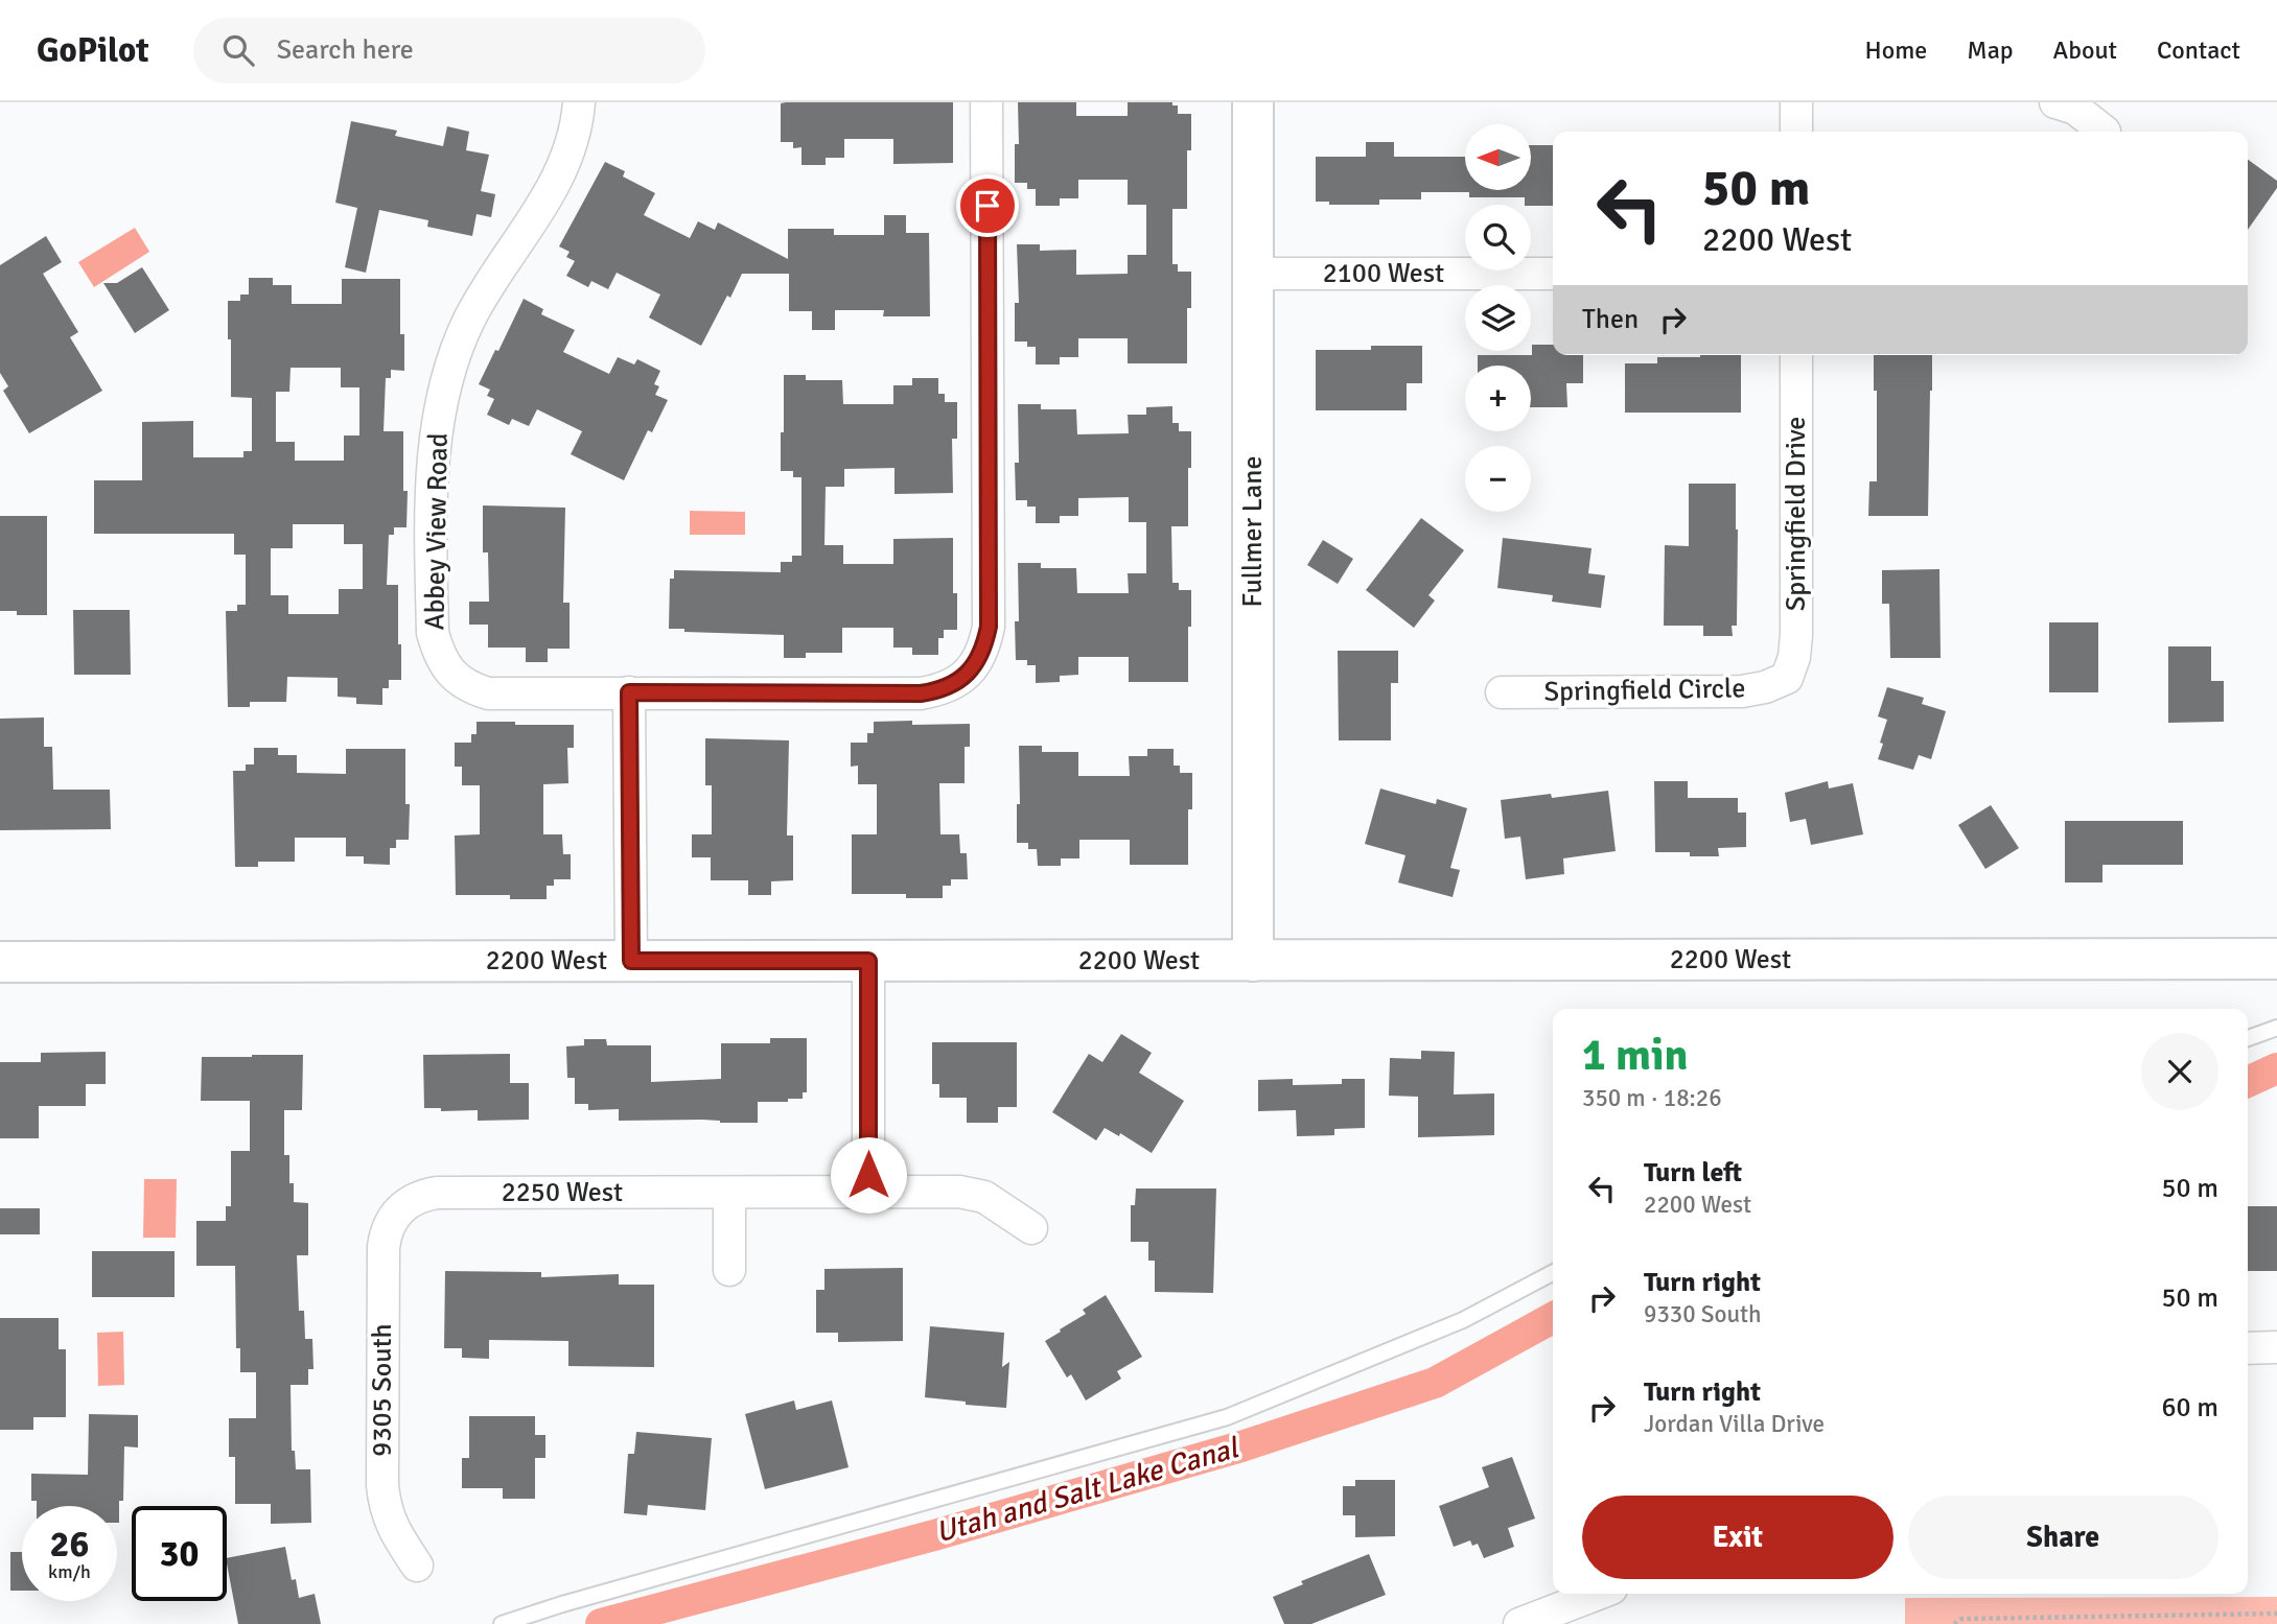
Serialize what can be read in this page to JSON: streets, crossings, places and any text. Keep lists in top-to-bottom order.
{
  "streets": {
    "street": [
      "2100 West",
      "Springfield Drive",
      "Abbey View Road",
      "Fullmer Lane",
      "Springfield Circle",
      "2200 West",
      "2250 West",
      "9305 South"
    ]
  },
  "crossings": [
    ["2100 West", "Fullmer Lane"],
    ["Springfield Drive", "Springfield Circle"],
    ["Fullmer Lane", "2200 West"],
    ["2250 West", "9305 South"]
  ],
  "water": ["Utah and Salt Lake Canal"],
  "north": "left",
  "page": {
    "header": "GoPilot",
    "search": "Search here",
    "nav": [
      "Home",
      "Map",
      "About",
      "Contact"
    ],
    "map_buttons": ["+", "−"],
    "turn": ["50 m", "2200 West"],
    "then": "Then",
    "heading": ["1 min", "350 m · 18:26"],
    "list": [
      {
        "name": "Turn left",
        "note": "2200 West",
        "value": "50 m"
      },
      {
        "name": "Turn right",
        "note": "9330 South",
        "value": "50 m"
      },
      {
        "name": "Turn right",
        "note": "Jordan Villa Drive",
        "value": "60 m"
      }
    ],
    "buttons": ["Exit", "Share"],
    "speed": "26 km/h",
    "limit": "30"
  }
}
